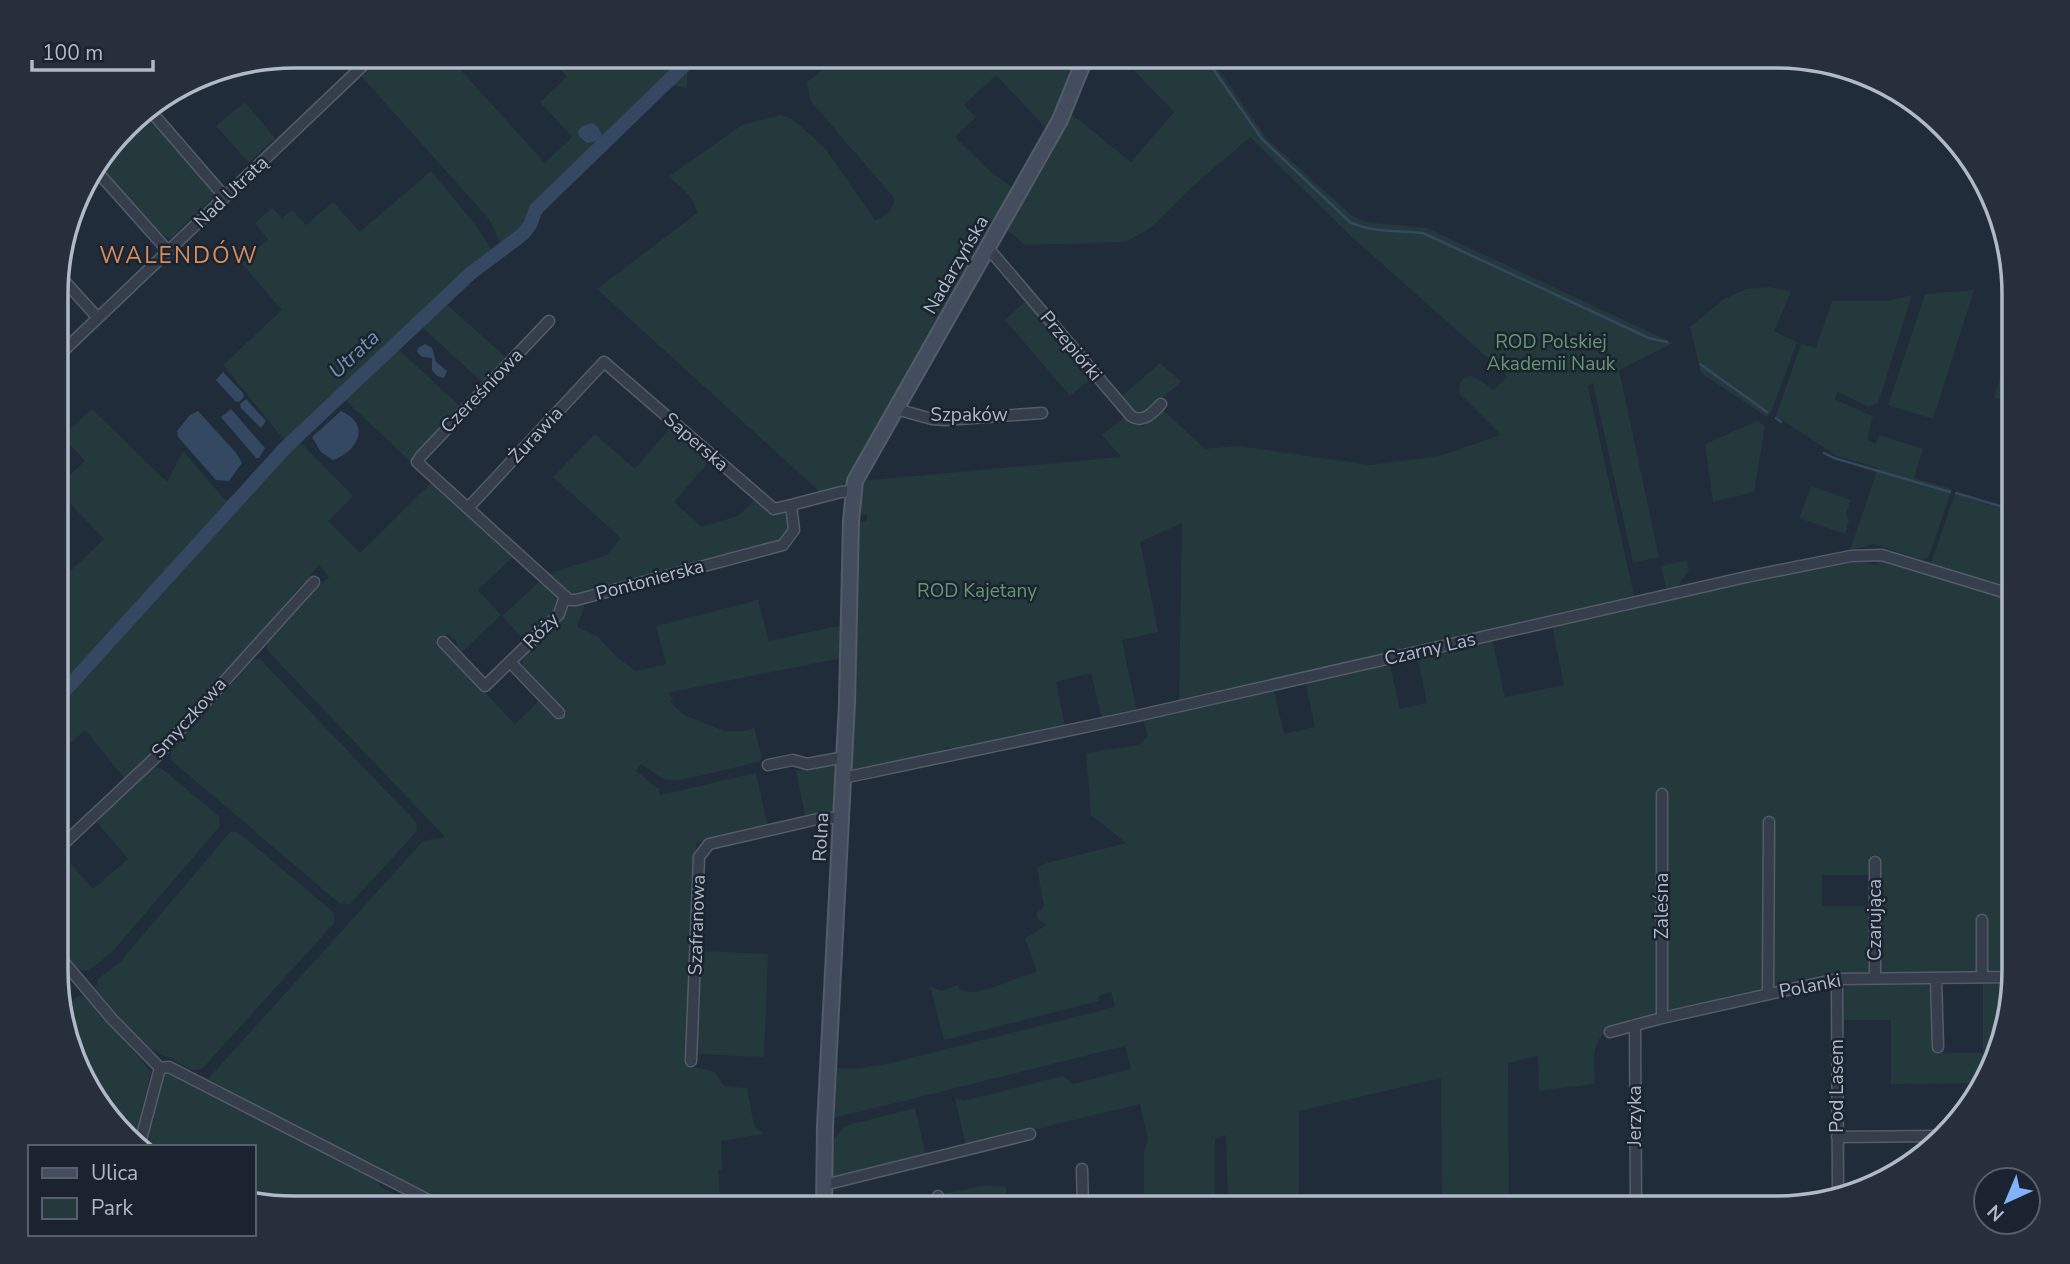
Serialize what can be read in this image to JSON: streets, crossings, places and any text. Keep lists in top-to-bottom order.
{
  "streets": {
    "street": [
      "Nad Utratą",
      "Nadarzyńska",
      "Przepiórki",
      "Czereśniowa",
      "Szpaków",
      "Żurawia",
      "Saperska",
      "Pontonierska",
      "Róży",
      "Czarny Las",
      "Smyczkowa",
      "Rolna",
      "Zaleśna",
      "Czarująca",
      "Szafranowa",
      "Polanki",
      "Pod Lasem",
      "Jerzyka"
    ]
  },
  "crossings": [
    ["Nadarzyńska", "Przepiórki"],
    ["Nadarzyńska", "Szpaków"],
    ["Nadarzyńska", "Rolna"],
    ["Czereśniowa", "Żurawia"],
    ["Żurawia", "Saperska"],
    ["Saperska", "Pontonierska"],
    ["Pontonierska", "Róży"],
    ["Czarny Las", "Rolna"],
    ["Rolna", "Szafranowa"],
    ["Zaleśna", "Polanki"],
    ["Czarująca", "Polanki"],
    ["Polanki", "Pod Lasem"],
    ["Polanki", "Jerzyka"]
  ],
  "districts": ["WALENDÓW"],
  "water": ["Utrata"],
  "parks": ["ROD Polskiej Akademii Nauk", "ROD Kajetany"],
  "legend": ["Ulica", "Park"],
  "scale_bar": "100 m",
  "north": "bottom left"
}
